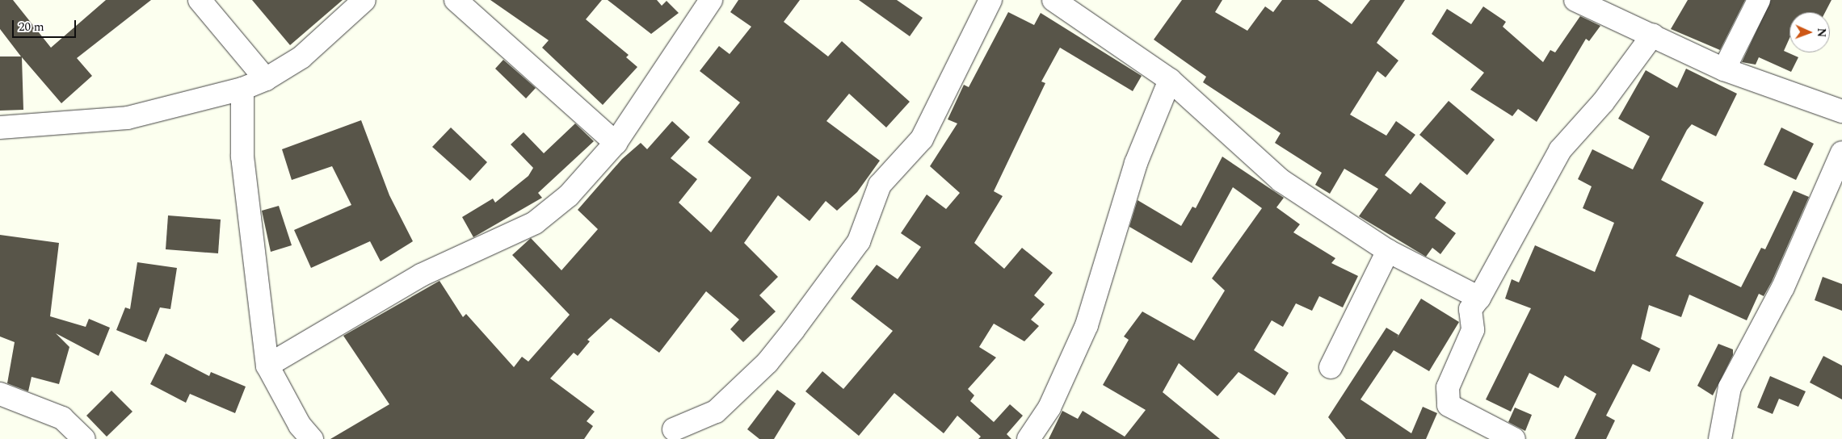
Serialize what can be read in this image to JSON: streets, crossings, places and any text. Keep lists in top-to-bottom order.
{
  "scale_bar": "20 m",
  "north": "right"
}
